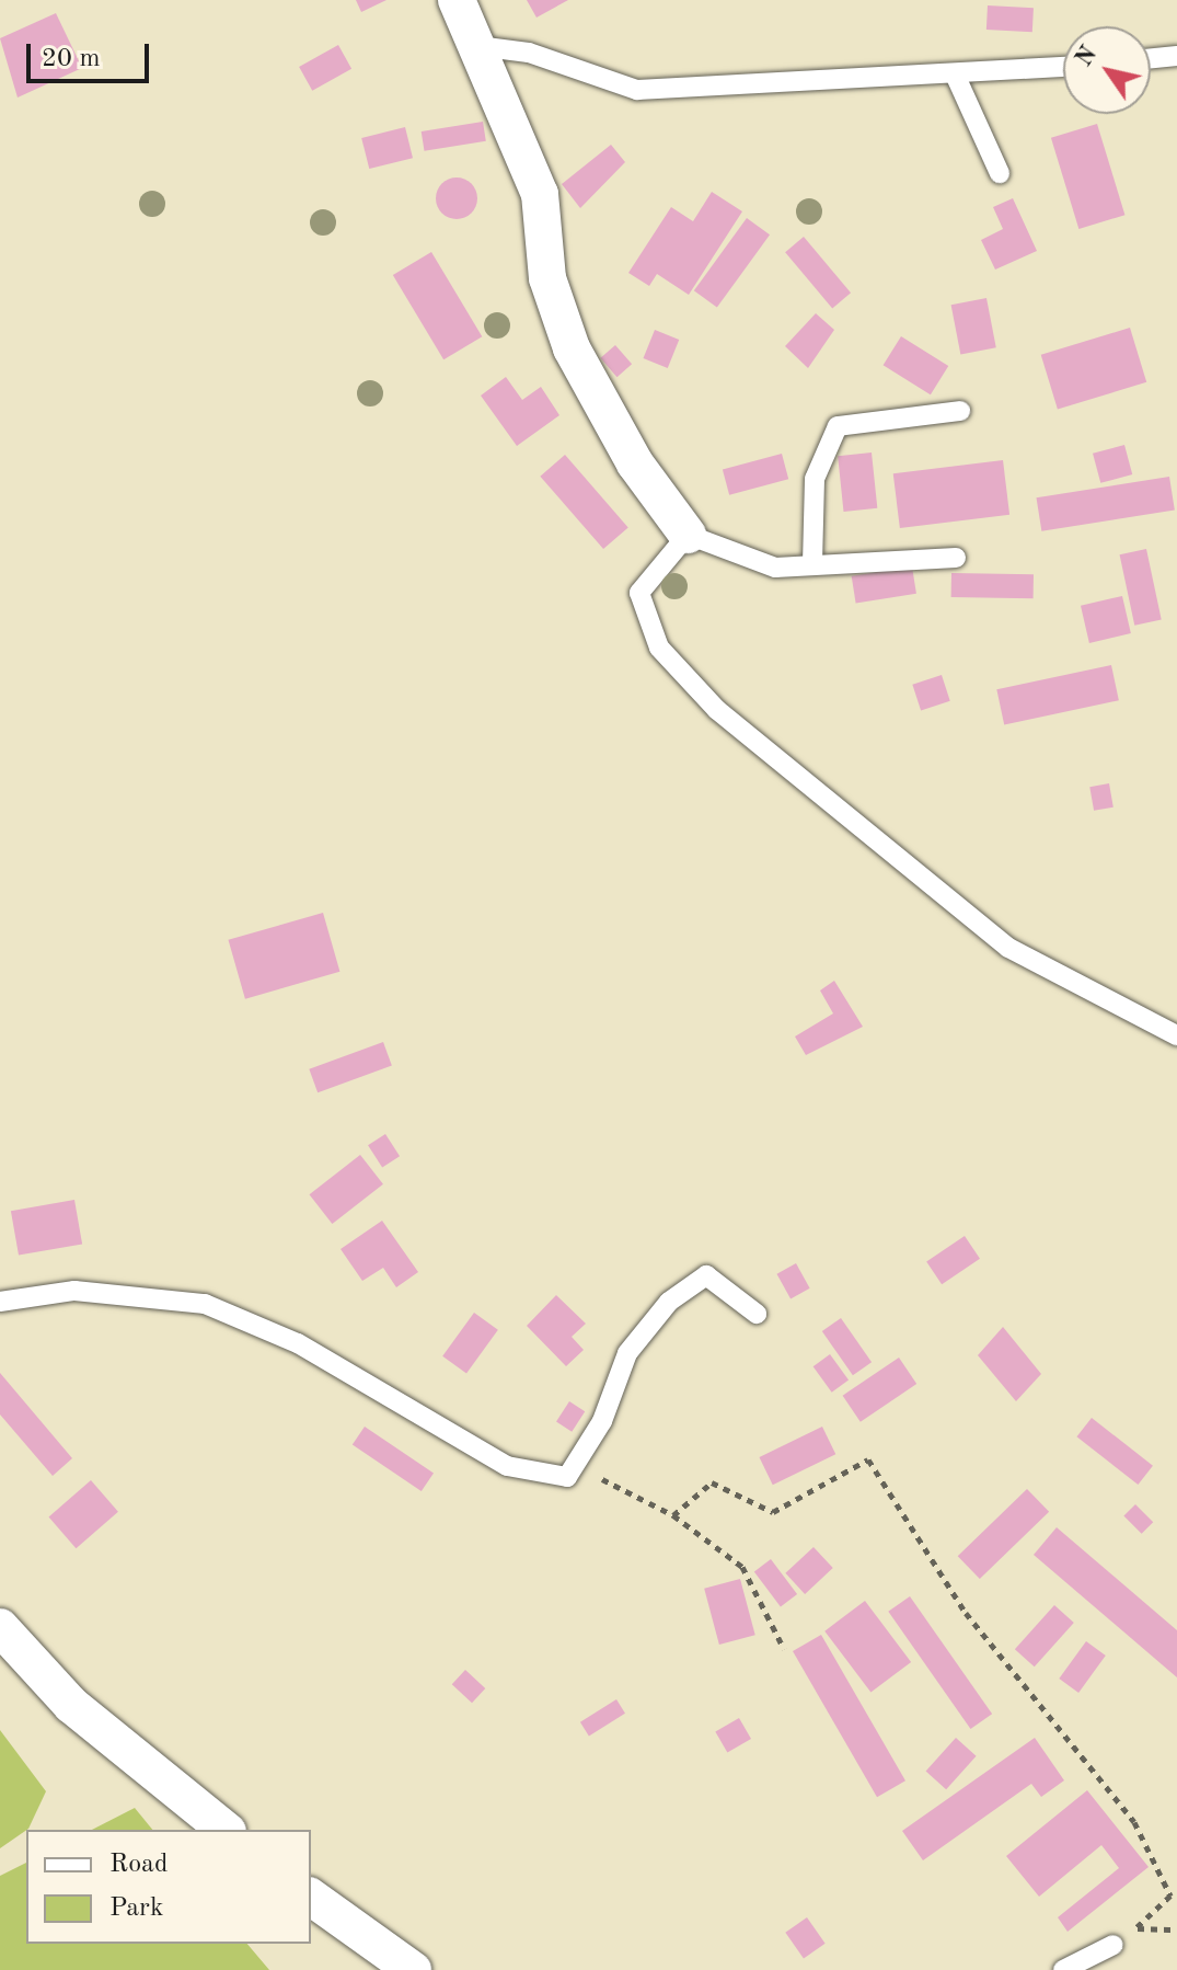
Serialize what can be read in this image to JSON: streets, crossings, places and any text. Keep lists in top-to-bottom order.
{
  "legend": ["Road", "Park"],
  "scale_bar": "20 m",
  "north": "top left"
}
